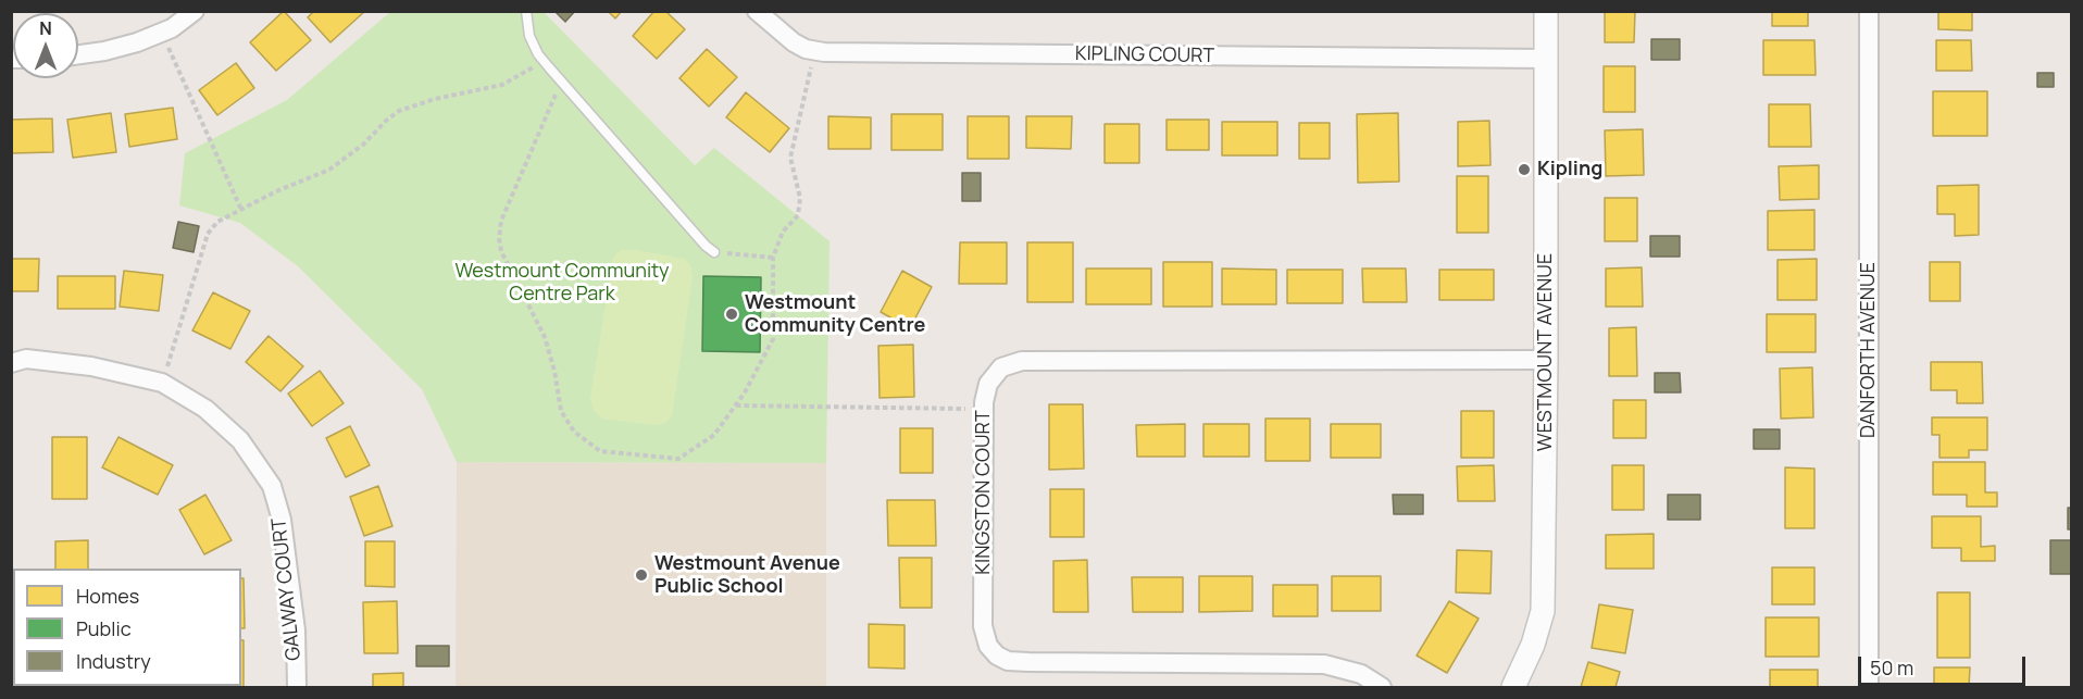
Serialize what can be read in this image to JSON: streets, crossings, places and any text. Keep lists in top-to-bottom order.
{
  "streets": {
    "street": [
      "KIPLING COURT",
      "DANFORTH AVENUE",
      "WESTMOUNT AVENUE",
      "KINGSTON COURT",
      "GALWAY COURT"
    ]
  },
  "crossings": [
    ["KIPLING COURT", "WESTMOUNT AVENUE"],
    ["WESTMOUNT AVENUE", "KINGSTON COURT"]
  ],
  "parks": ["Westmount Community Centre Park"],
  "places": ["Kipling", "Westmount Community Centre", "Westmount Avenue Public School"],
  "legend": ["Homes", "Public", "Industry"],
  "scale_bar": "50 m",
  "north": "top"
}
